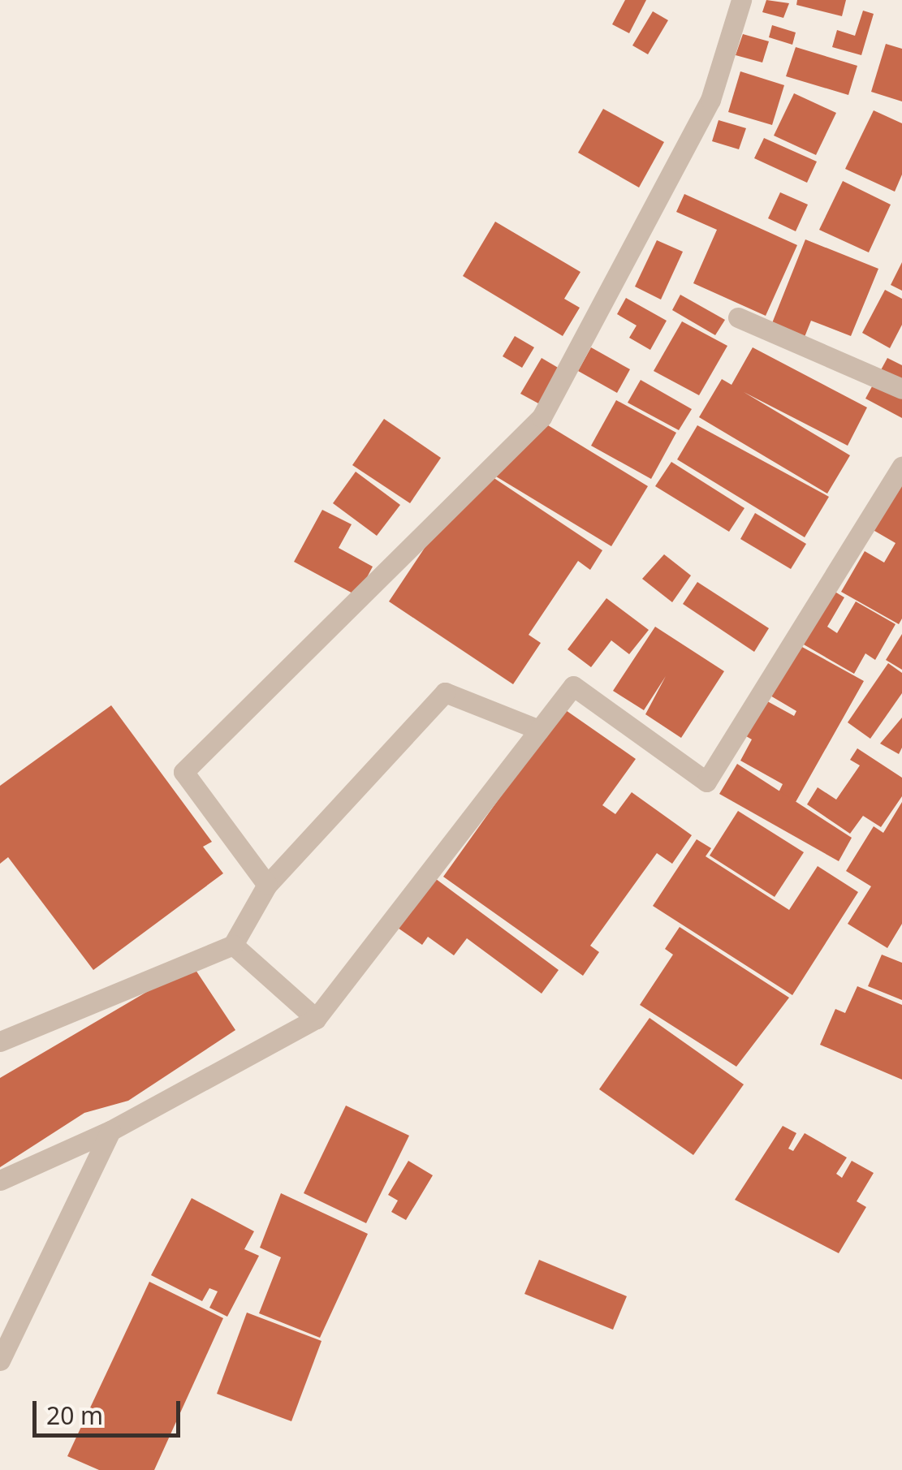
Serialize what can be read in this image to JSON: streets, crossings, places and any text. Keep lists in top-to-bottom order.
{
  "scale_bar": "20 m"
}
